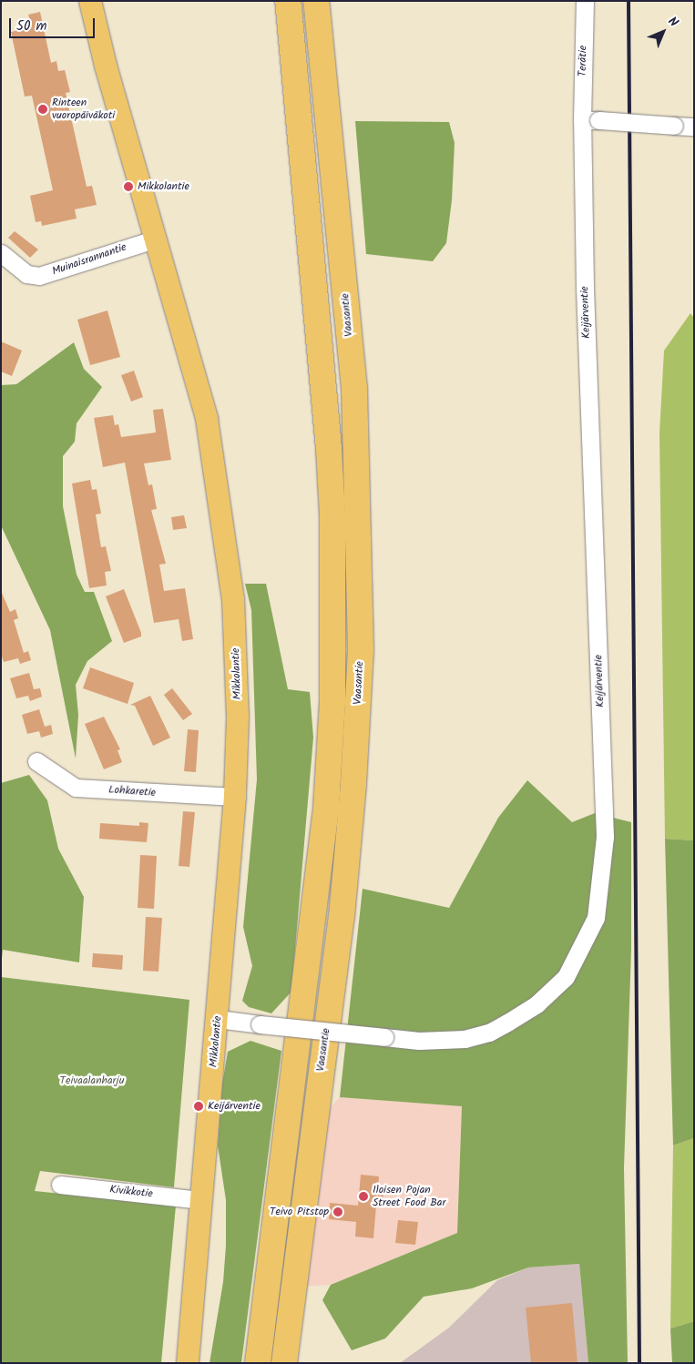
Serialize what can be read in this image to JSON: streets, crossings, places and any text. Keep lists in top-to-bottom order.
{
  "streets": {
    "highway": ["Vaasantie"],
    "main road": ["Mikkolantie"],
    "street": [
      "Terätie",
      "Muinaisrannantie",
      "Keijärventie",
      "Lohkaretie",
      "Kivikkotie"
    ]
  },
  "crossings": [
    ["Terätie", "Keijärventie"],
    ["Muinaisrannantie", "Mikkolantie"],
    ["Keijärventie", "Mikkolantie"],
    ["Mikkolantie", "Lohkaretie"],
    ["Mikkolantie", "Kivikkotie"]
  ],
  "parks": ["Teivaalanharju"],
  "places": [
    "Rinteen vuoropäiväkoti",
    "Mikkolantie",
    "Keijärventie",
    "Iloisen Pojan Street Food Bar",
    "Teivo Pitstop"
  ],
  "scale_bar": "50 m",
  "north": "top right"
}
